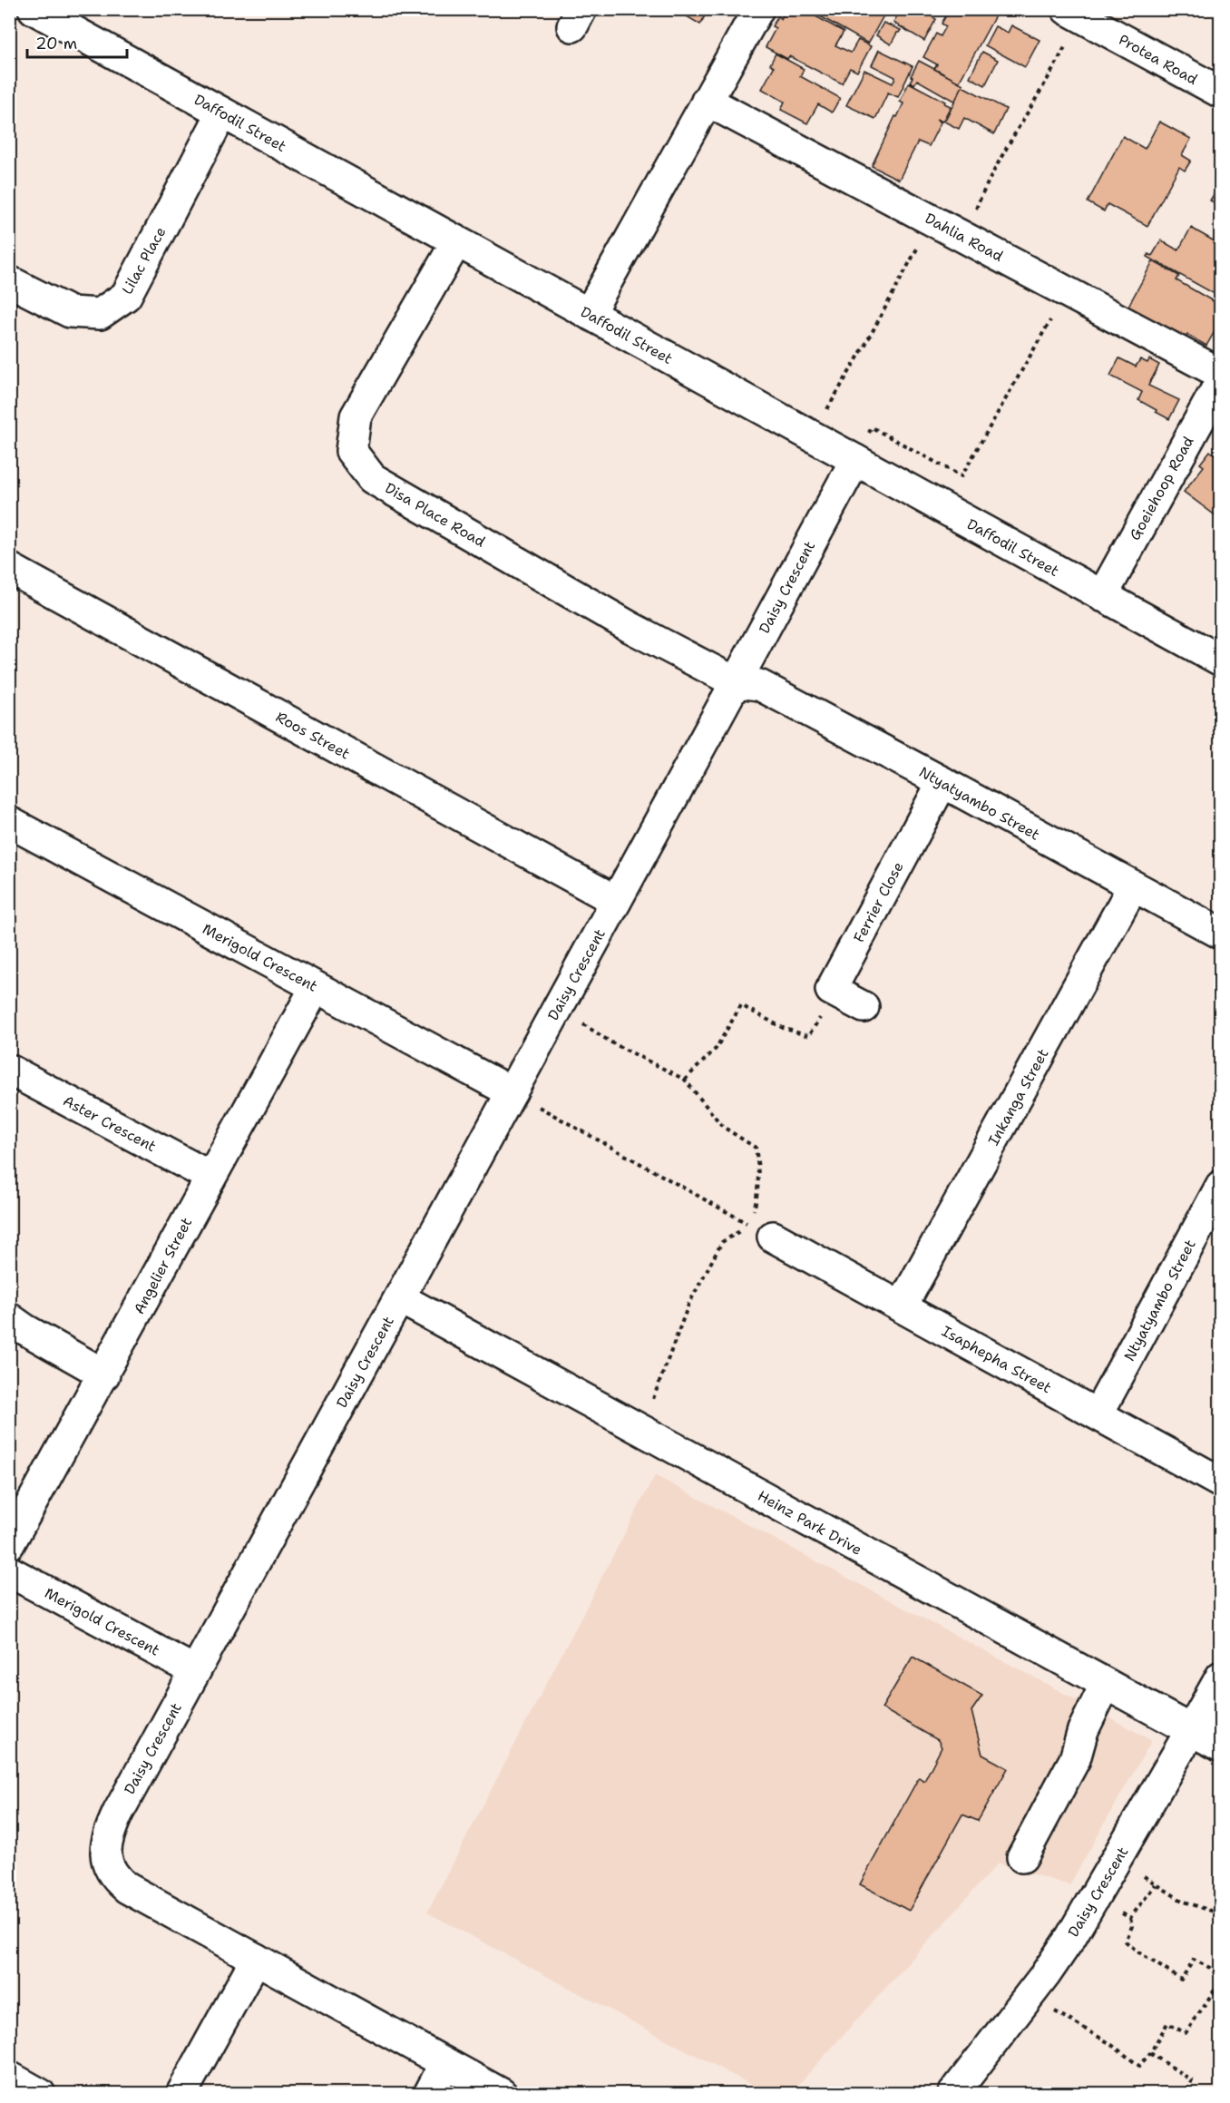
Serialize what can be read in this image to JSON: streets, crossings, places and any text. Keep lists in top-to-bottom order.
{
  "streets": {
    "street": [
      "Protea Road",
      "Daffodil Street",
      "Dahlia Road",
      "Lilac Place",
      "Goeiehoop Road",
      "Disa Place Road",
      "Daisy Crescent",
      "Roos Street",
      "Ntyatyambo Street",
      "Ferrier Close",
      "Merigold Crescent",
      "Inkanga Street",
      "Aster Crescent",
      "Angelier Street",
      "Isaphepha Street",
      "Heinz Park Drive"
    ]
  },
  "crossings": [
    ["Daffodil Street", "Lilac Place"],
    ["Daffodil Street", "Goeiehoop Road"],
    ["Daffodil Street", "Disa Place Road"],
    ["Daffodil Street", "Daisy Crescent"],
    ["Disa Place Road", "Daisy Crescent"],
    ["Disa Place Road", "Ntyatyambo Street"],
    ["Daisy Crescent", "Roos Street"],
    ["Daisy Crescent", "Ntyatyambo Street"],
    ["Daisy Crescent", "Merigold Crescent"],
    ["Daisy Crescent", "Heinz Park Drive"],
    ["Ntyatyambo Street", "Ferrier Close"],
    ["Ntyatyambo Street", "Inkanga Street"],
    ["Ntyatyambo Street", "Isaphepha Street"],
    ["Merigold Crescent", "Angelier Street"],
    ["Inkanga Street", "Isaphepha Street"],
    ["Aster Crescent", "Angelier Street"]
  ],
  "scale_bar": "20 m"
}
